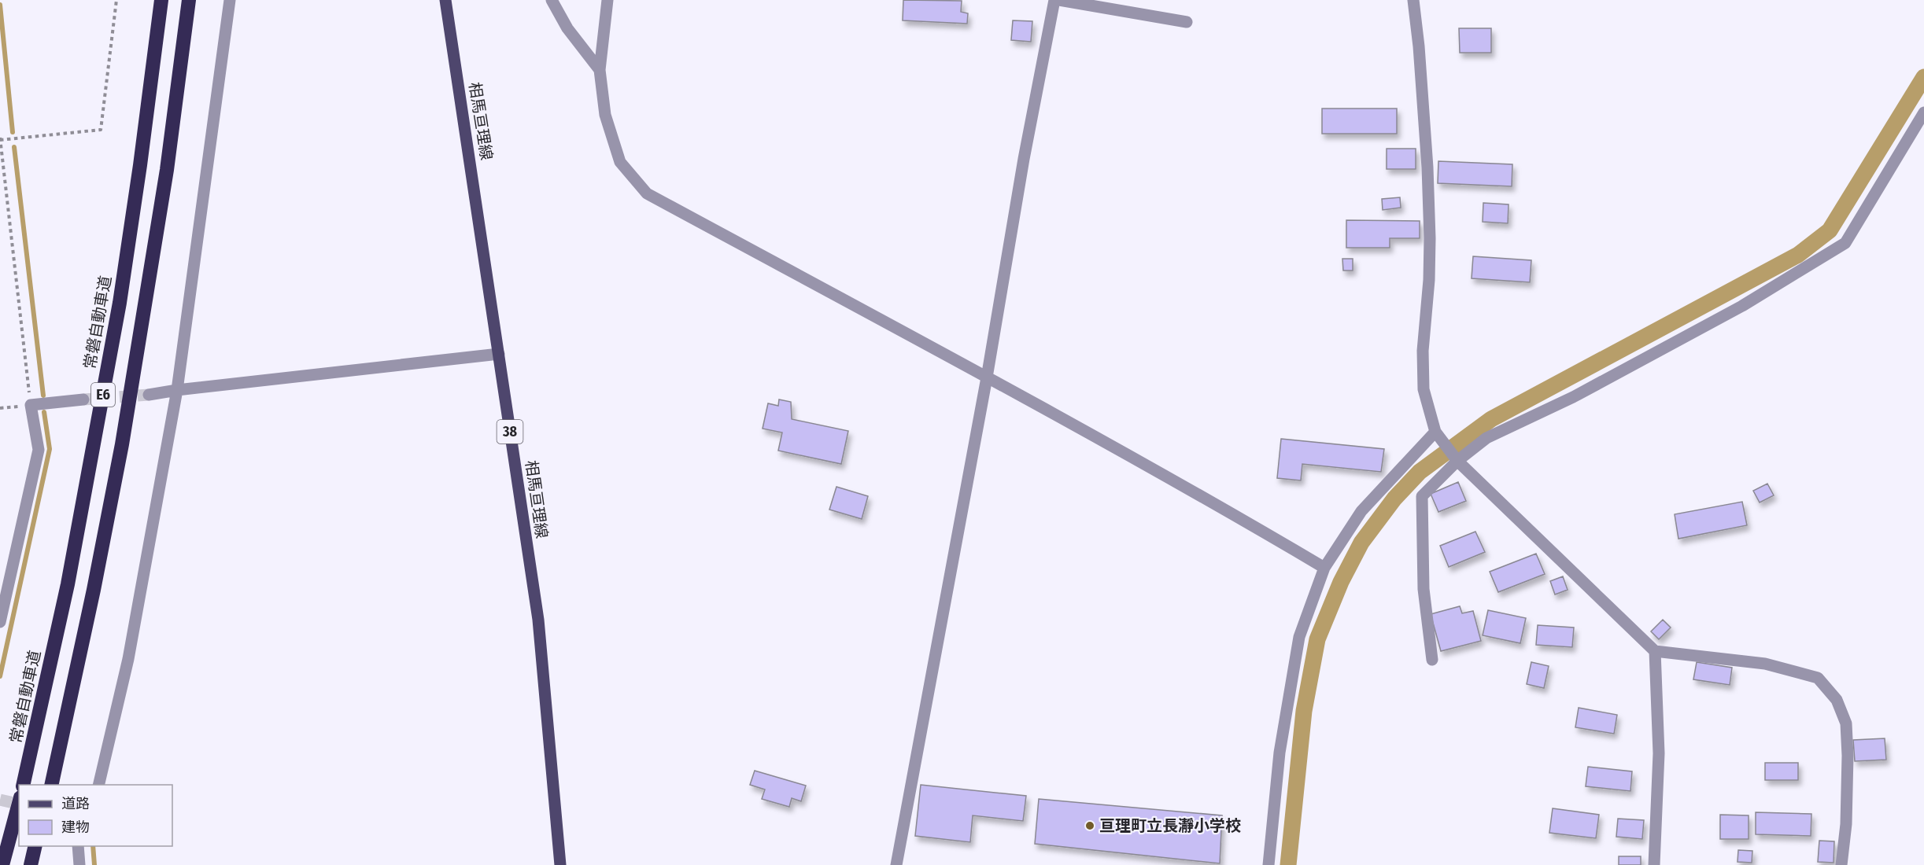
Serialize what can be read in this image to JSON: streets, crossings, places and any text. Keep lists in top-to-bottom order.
{
  "streets": {
    "highway": ["常磐自動車道", "E6"],
    "main road": ["相馬亘理線", "38"]
  },
  "places": ["亘理町立長瀞小学校"],
  "legend": ["道路", "建物"]
}
